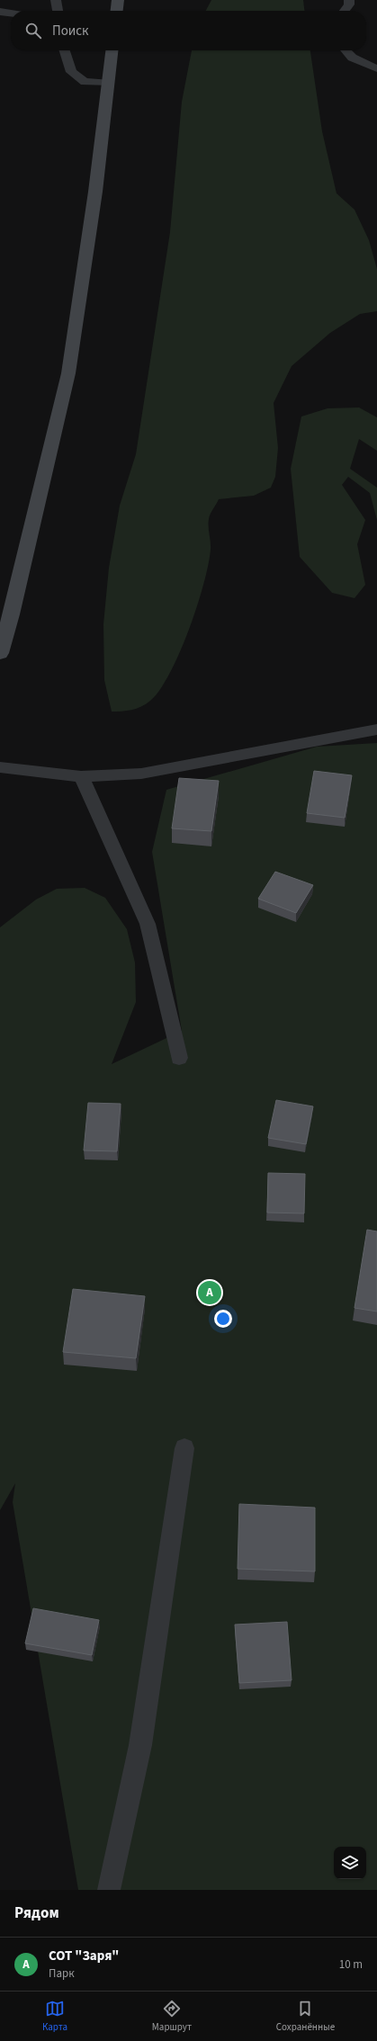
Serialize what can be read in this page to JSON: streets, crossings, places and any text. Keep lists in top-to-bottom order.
{
  "page": {
    "search": "Поиск",
    "pins": "A",
    "heading": "Рядом",
    "list": [
      {
        "mark": "A",
        "name": "СОТ \"Заря\"",
        "note": "Парк",
        "value": "10 m"
      }
    ],
    "nav": ["Карта", "Маршрут", "Сохранённые"]
  }
}
